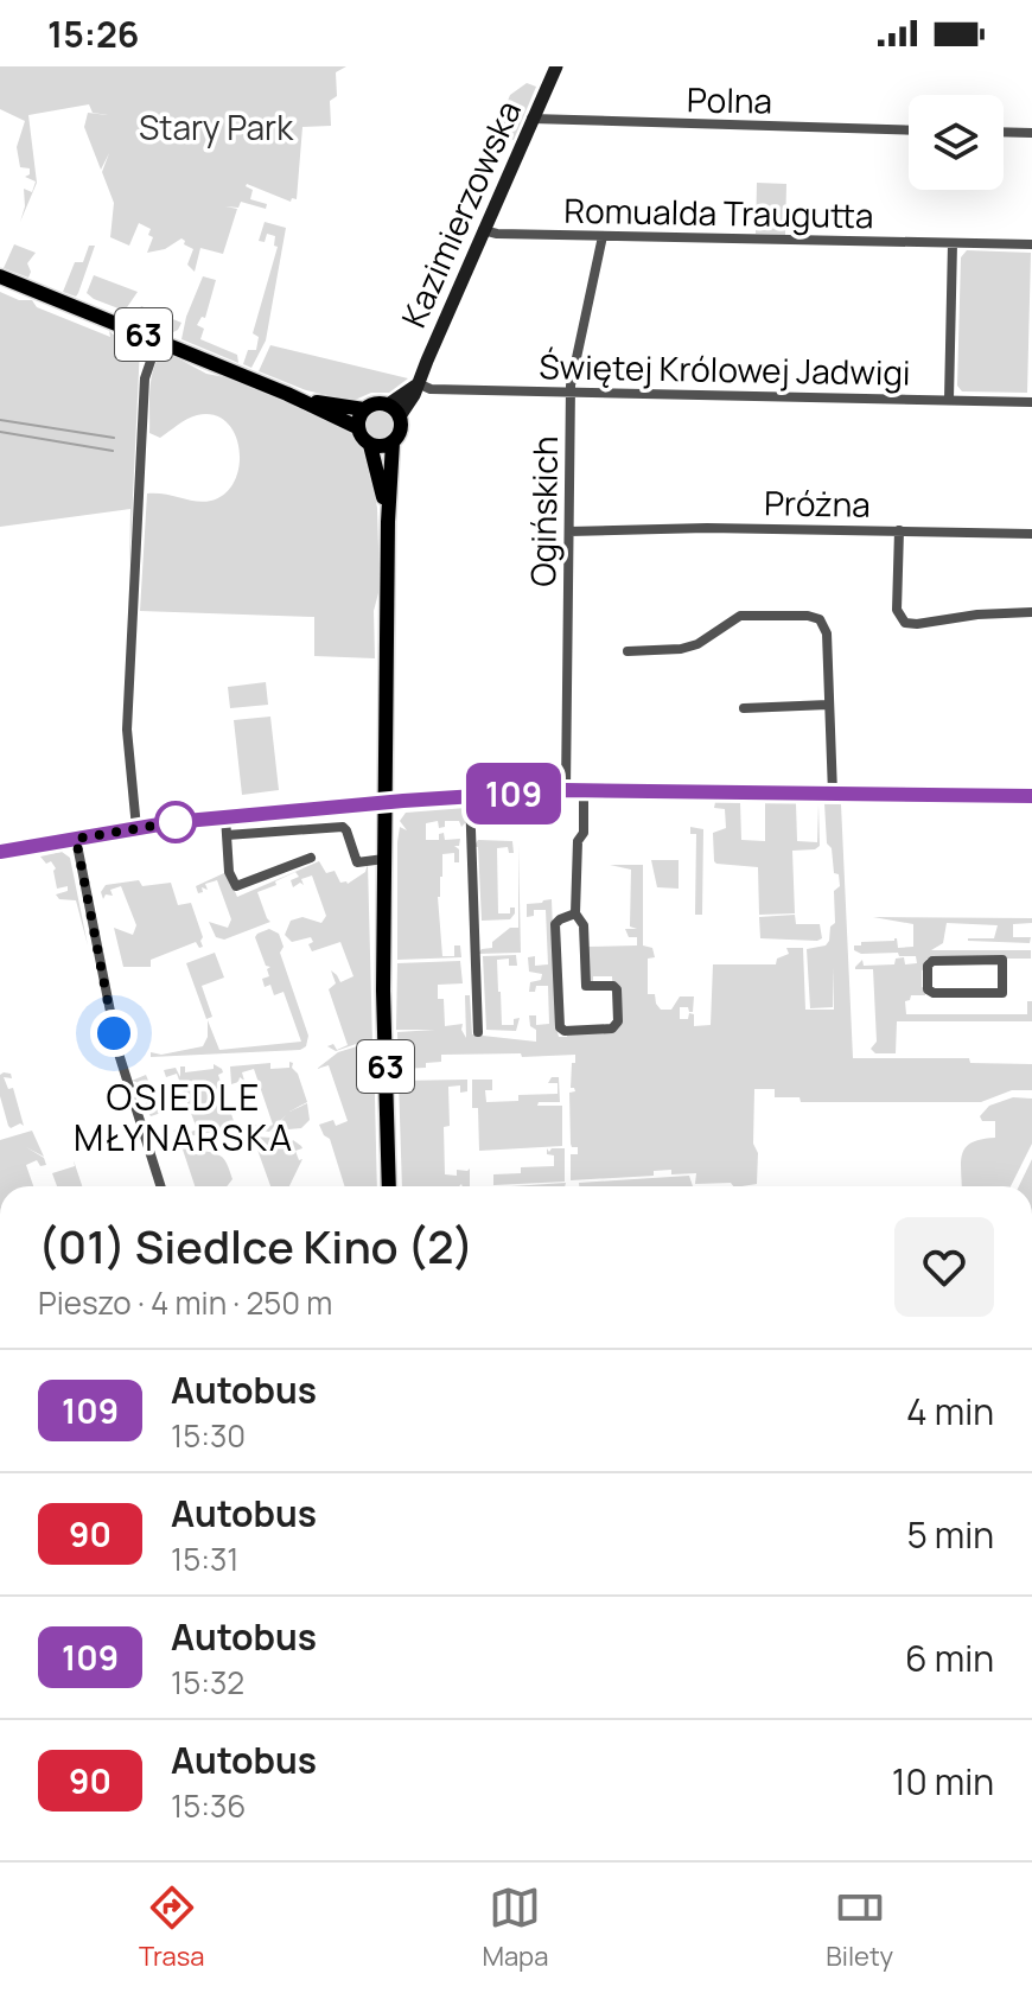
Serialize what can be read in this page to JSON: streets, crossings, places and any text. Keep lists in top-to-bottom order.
{
  "streets": {
    "main road": ["Kazimierzowska", "63"],
    "street": [
      "Polna",
      "Romualda Traugutta",
      "Świętej Królowej Jadwigi",
      "Próżna",
      "Ogińskich"
    ]
  },
  "crossings": [
    ["Polna", "Kazimierzowska"],
    ["Romualda Traugutta", "Kazimierzowska"],
    ["Romualda Traugutta", "Ogińskich"],
    ["Kazimierzowska", "63"],
    ["Kazimierzowska", "Świętej Królowej Jadwigi"],
    ["Świętej Królowej Jadwigi", "Ogińskich"],
    ["Próżna", "Ogińskich"]
  ],
  "districts": ["OSIEDLE MŁYNARSKA"],
  "parks": ["Stary Park"],
  "lines": ["bus line 109"],
  "page": {
    "status": "15:26",
    "on_map": "109",
    "heading": ["(01) Siedlce Kino (2)", "Pieszo · 4 min · 250 m"],
    "list": [
      {
        "mark": "109",
        "name": "Autobus",
        "note": "15:30",
        "value": "4 min"
      },
      {
        "mark": "90",
        "name": "Autobus",
        "note": "15:31",
        "value": "5 min"
      },
      {
        "mark": "109",
        "name": "Autobus",
        "note": "15:32",
        "value": "6 min"
      },
      {
        "mark": "90",
        "name": "Autobus",
        "note": "15:36",
        "value": "10 min"
      }
    ],
    "tabs": ["Trasa", "Mapa", "Bilety"]
  }
}
